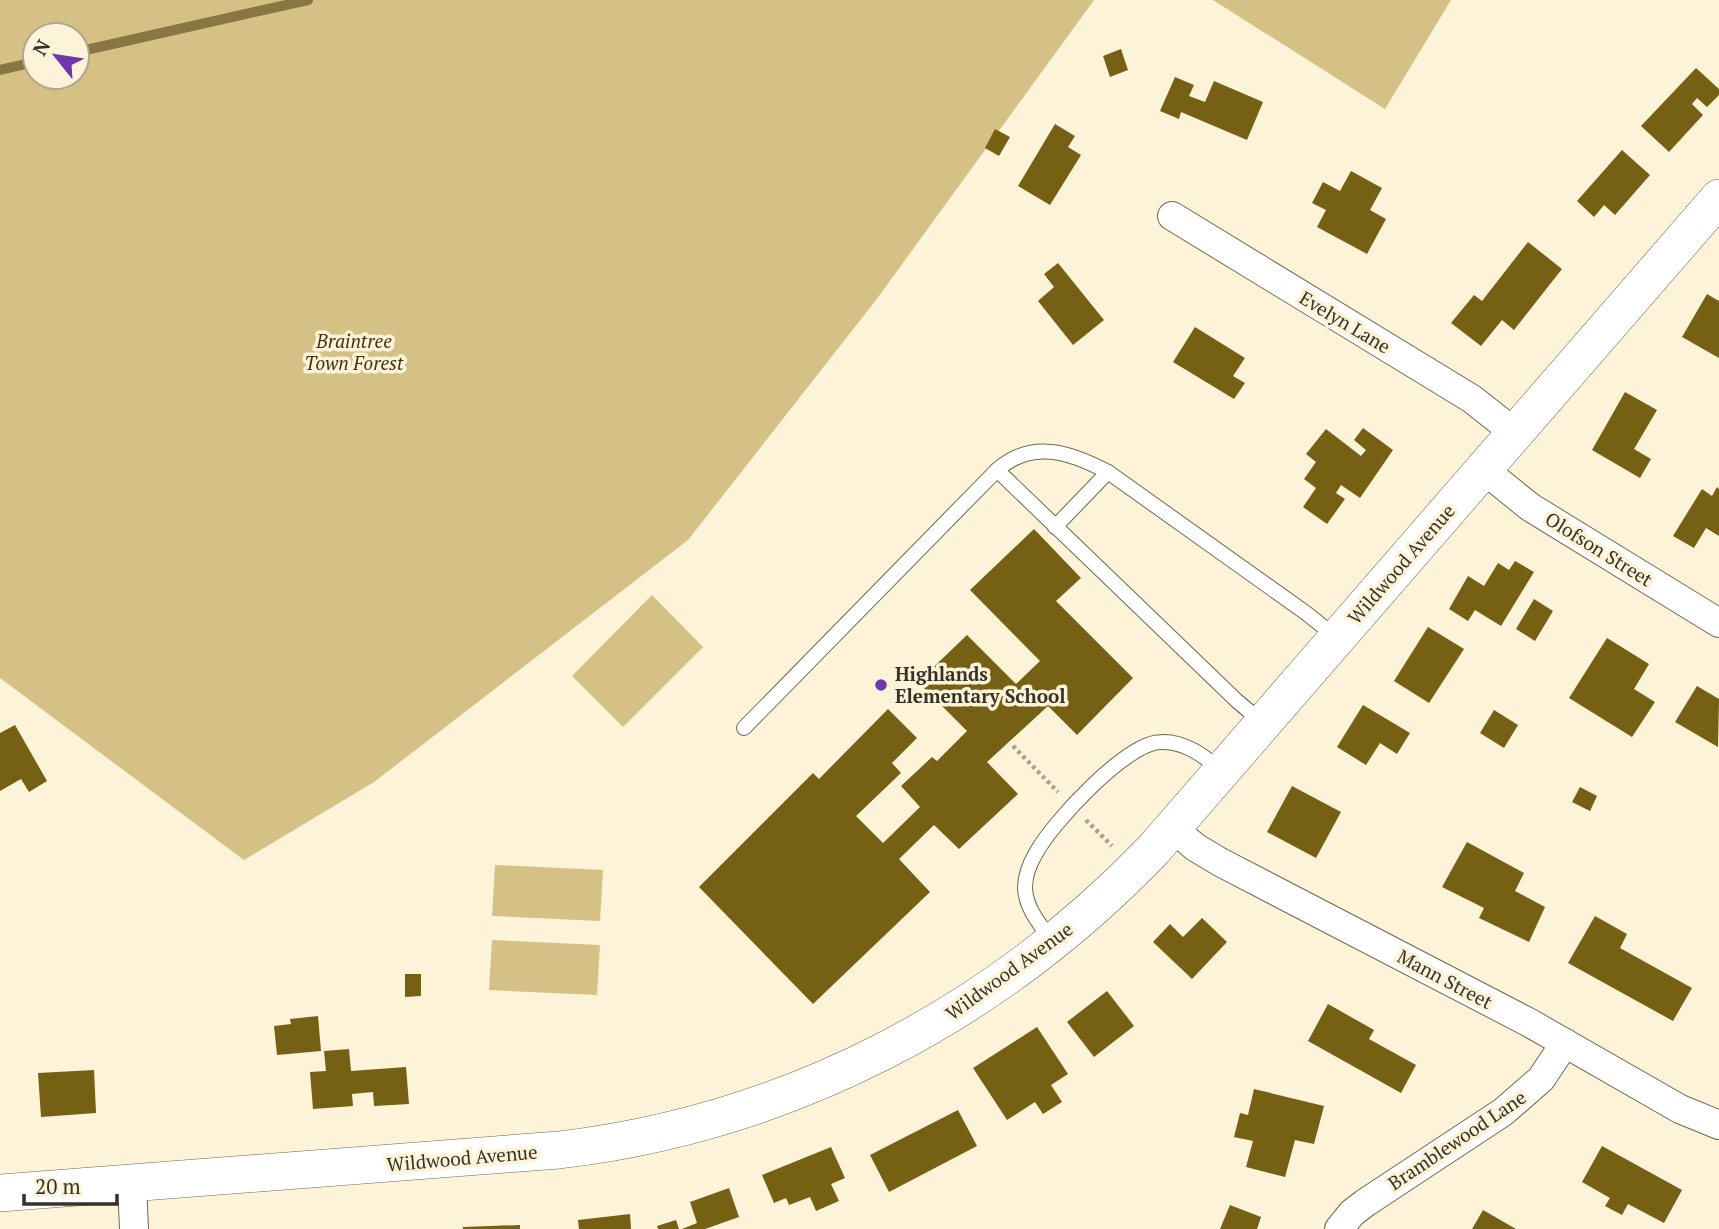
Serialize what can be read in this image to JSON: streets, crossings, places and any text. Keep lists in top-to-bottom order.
{
  "streets": {
    "street": [
      "Evelyn Lane",
      "Olofson Street",
      "Wildwood Avenue",
      "Mann Street",
      "Bramblewood Lane"
    ]
  },
  "crossings": [
    ["Evelyn Lane", "Wildwood Avenue"],
    ["Olofson Street", "Wildwood Avenue"],
    ["Wildwood Avenue", "Mann Street"],
    ["Mann Street", "Bramblewood Lane"]
  ],
  "parks": ["Braintree Town Forest"],
  "places": ["Highlands Elementary School"],
  "scale_bar": "20 m",
  "north": "top left"
}
